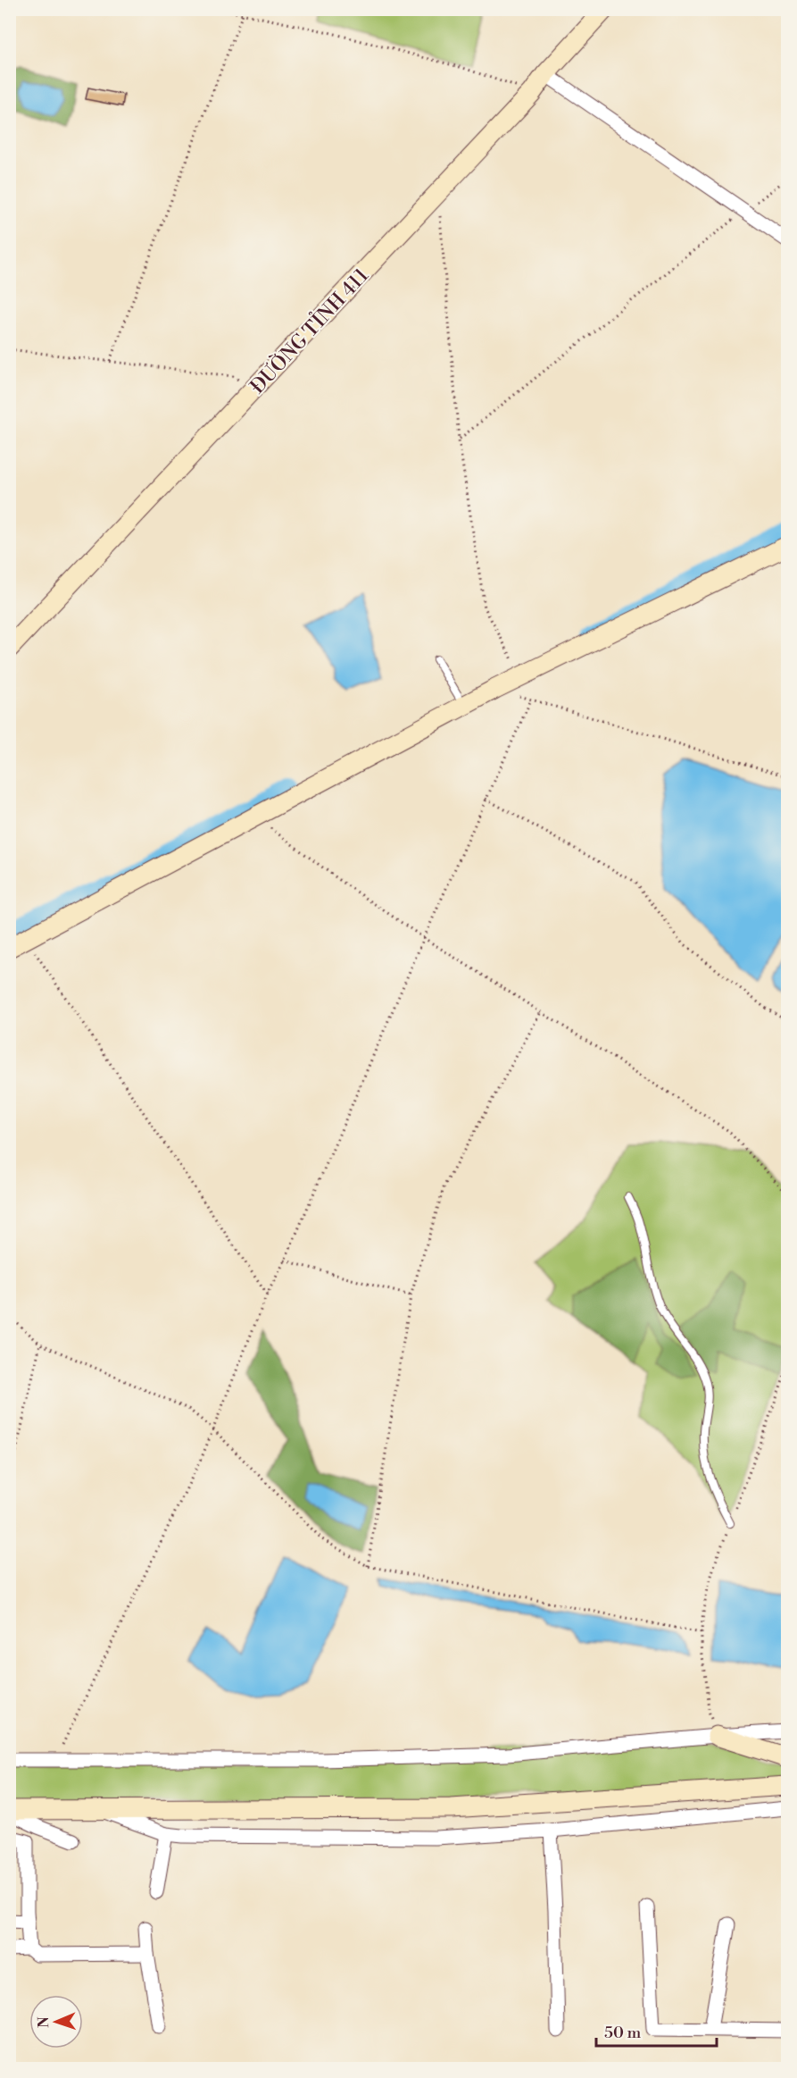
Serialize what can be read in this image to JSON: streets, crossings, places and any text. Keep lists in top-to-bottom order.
{
  "streets": {
    "main road": ["ĐƯỜNG TỈNH 411"]
  },
  "scale_bar": "50 m",
  "north": "left"
}
